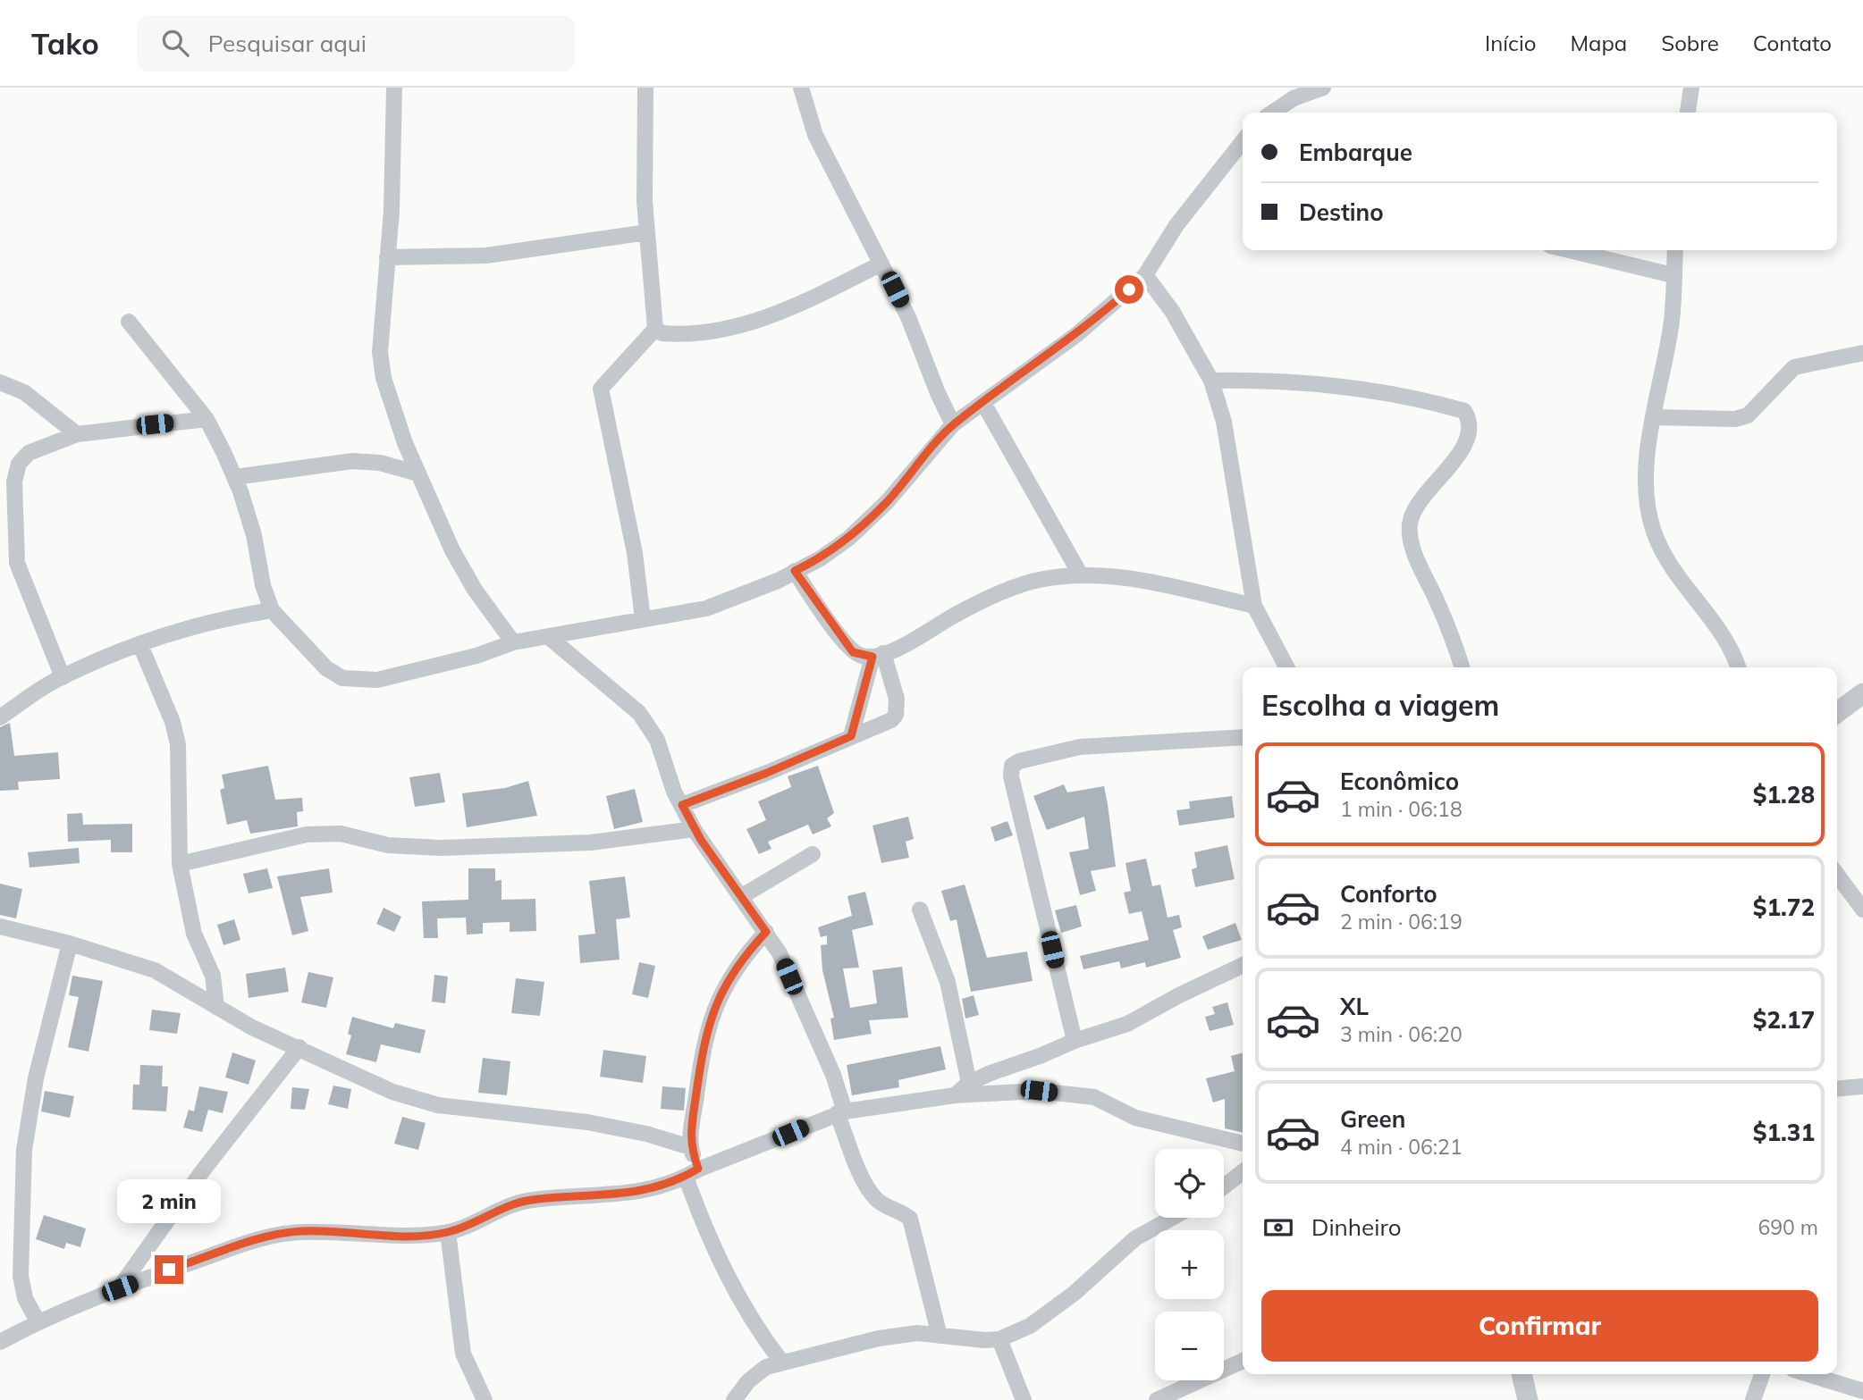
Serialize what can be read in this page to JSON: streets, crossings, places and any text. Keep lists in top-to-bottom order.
{
  "page": {
    "header": "Tako",
    "search": "Pesquisar aqui",
    "nav": [
      "Início",
      "Mapa",
      "Sobre",
      "Contato"
    ],
    "banner": ["Embarque", "Destino"],
    "heading": "Escolha a viagem",
    "list": [
      {
        "name": "Econômico",
        "note": "1 min · 06:18",
        "value": "$1.28"
      },
      {
        "name": "Conforto",
        "note": "2 min · 06:19",
        "value": "$1.72"
      },
      {
        "name": "XL",
        "note": "3 min · 06:20",
        "value": "$2.17"
      },
      {
        "name": "Green",
        "note": "4 min · 06:21",
        "value": "$1.31"
      }
    ],
    "map_buttons": ["+", "−"],
    "bubble": "2 min",
    "pay": ["Dinheiro", "690 m"],
    "buttons": "Confirmar"
  }
}
